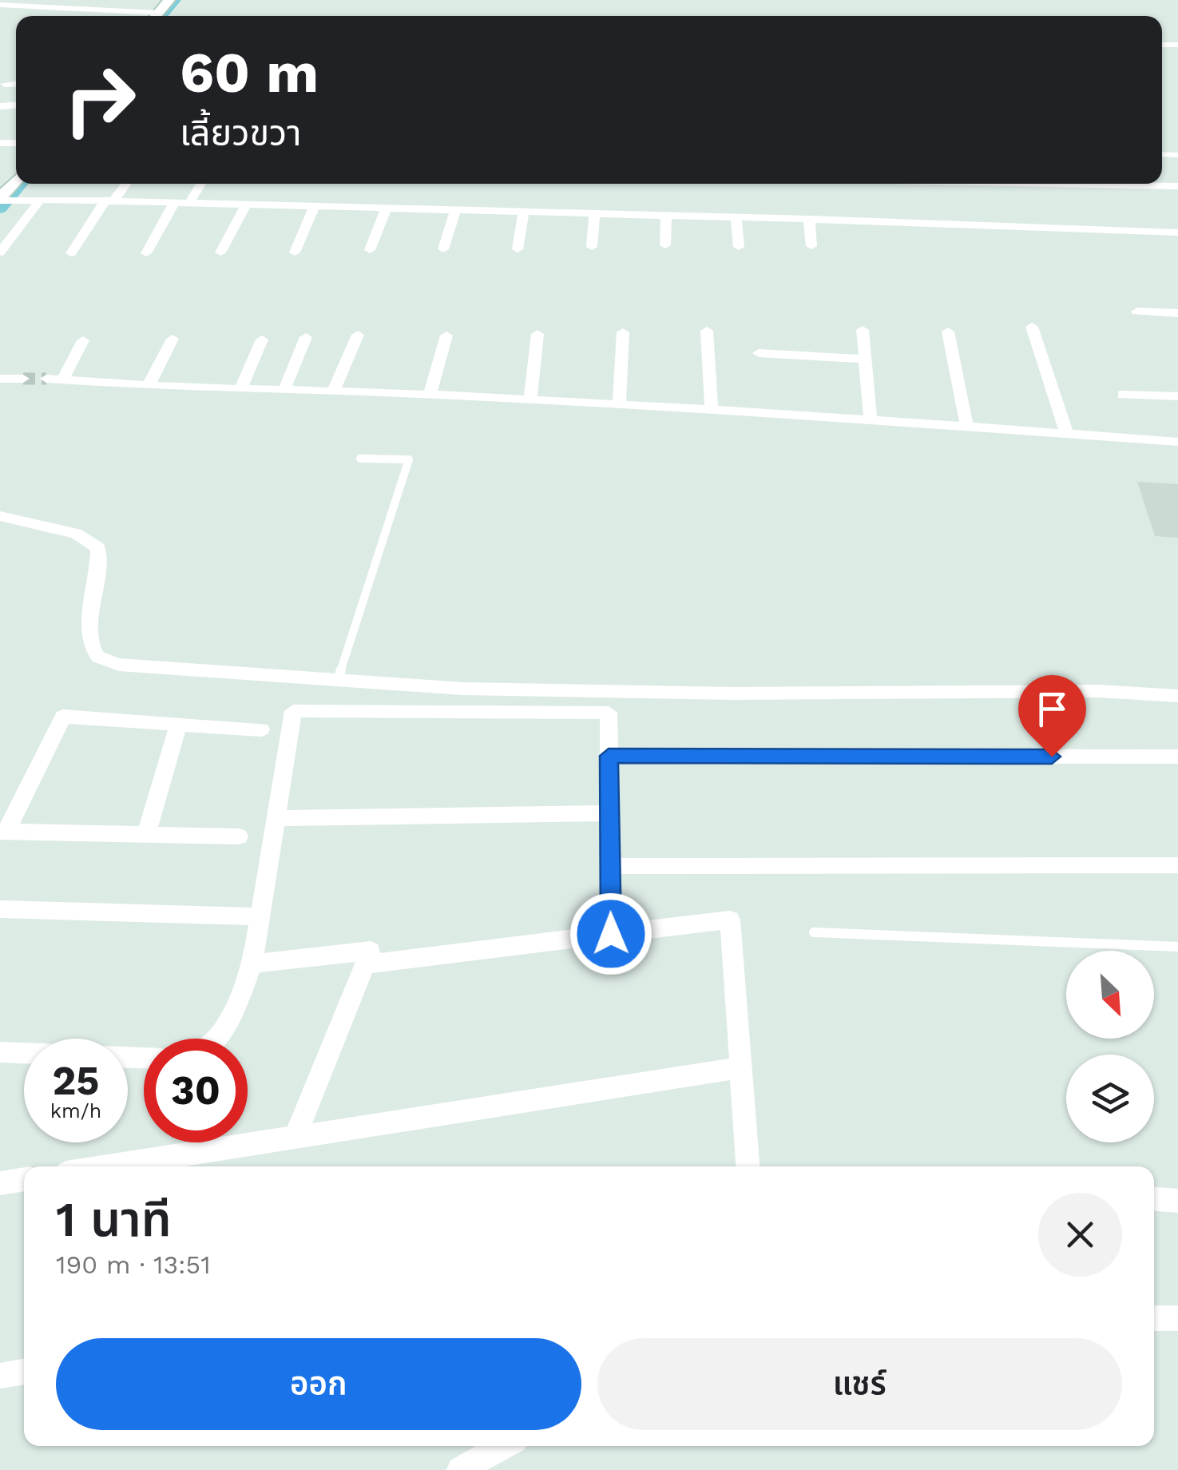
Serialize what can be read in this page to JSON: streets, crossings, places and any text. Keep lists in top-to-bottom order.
{
  "north": "bottom right",
  "page": {
    "turn": ["60 m", "เลี้ยวขวา"],
    "speed": "25 km/h",
    "limit": "30",
    "heading": ["1 นาที", "190 m · 13:51"],
    "buttons": ["ออก", "แชร์"]
  }
}
